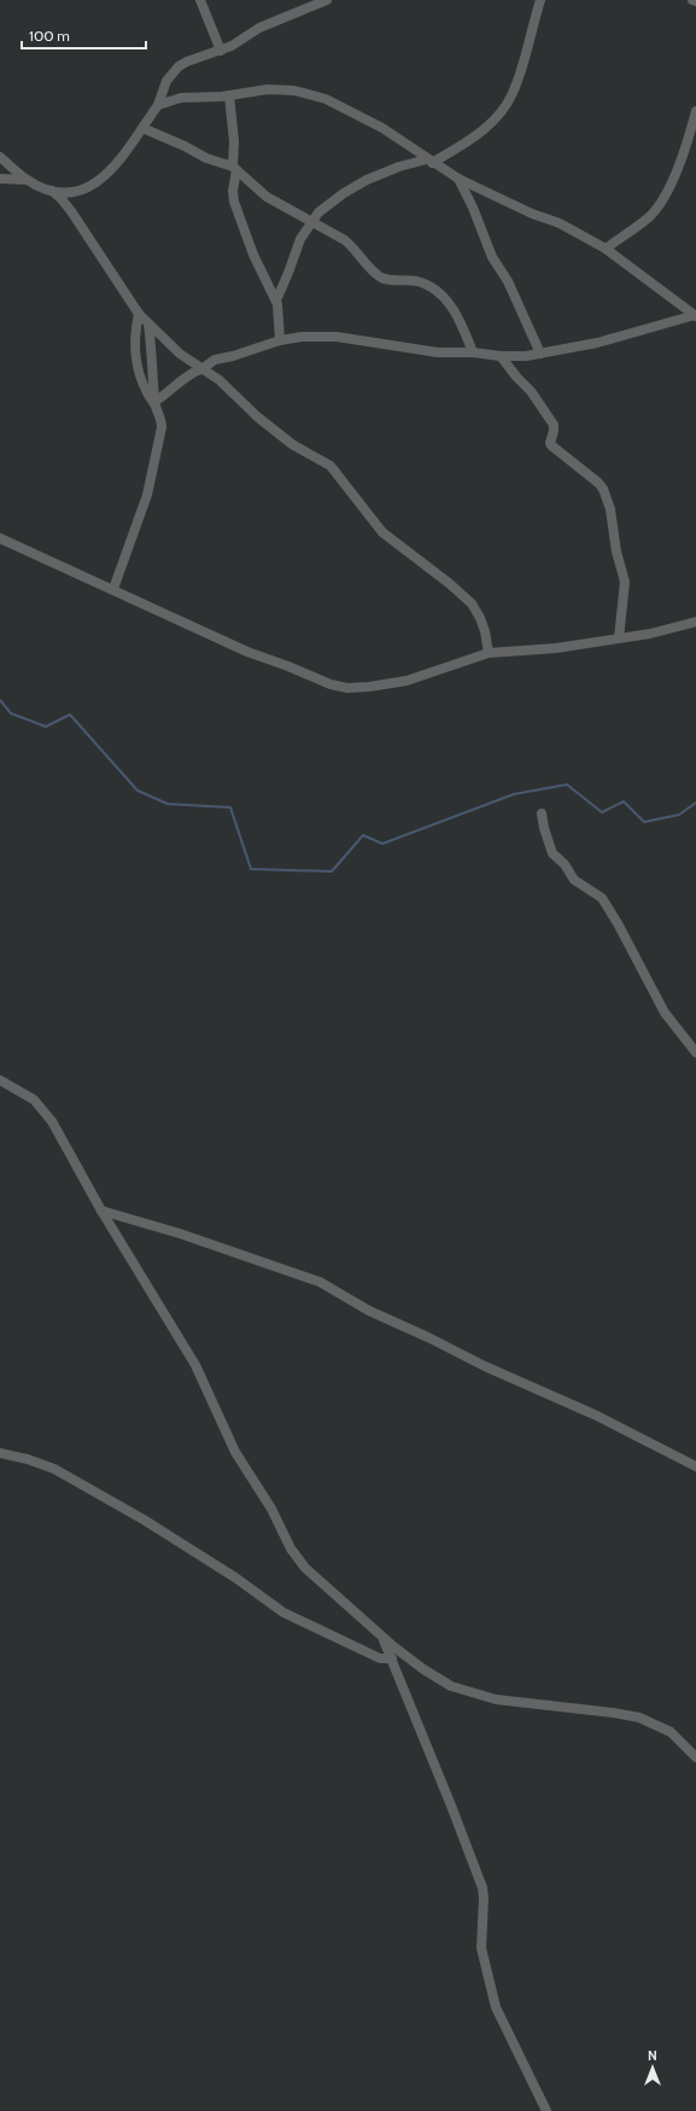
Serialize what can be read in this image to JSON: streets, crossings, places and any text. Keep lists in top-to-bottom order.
{
  "scale_bar": "100 m",
  "north": "top"
}
